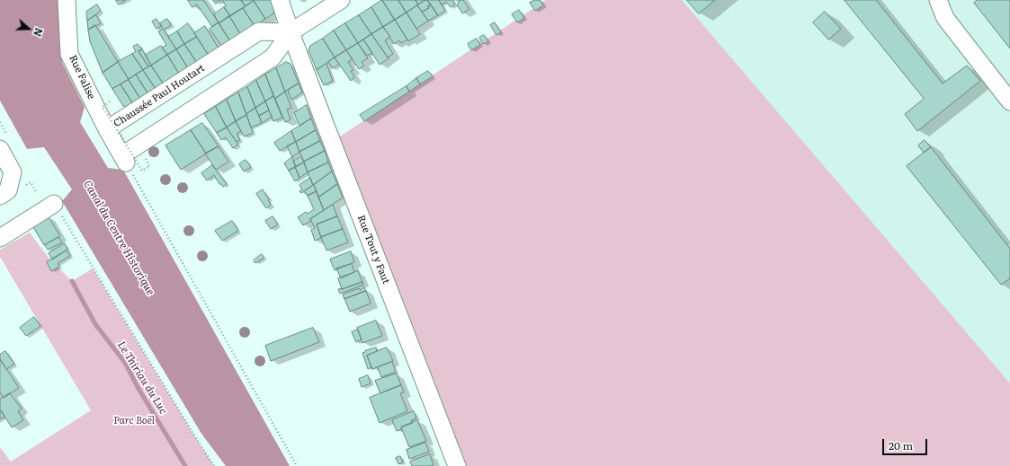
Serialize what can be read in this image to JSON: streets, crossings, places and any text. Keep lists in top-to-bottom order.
{
  "streets": {
    "street": ["Rue Falise", "Chaussée Paul Houtart", "Rue Tout y Faut"]
  },
  "crossings": [
    ["Rue Falise", "Chaussée Paul Houtart"],
    ["Chaussée Paul Houtart", "Rue Tout y Faut"]
  ],
  "water": ["Canal du Centre Historique", "Le Thiriau du Luc"],
  "parks": ["Parc Boël"],
  "scale_bar": "20 m",
  "north": "right"
}
